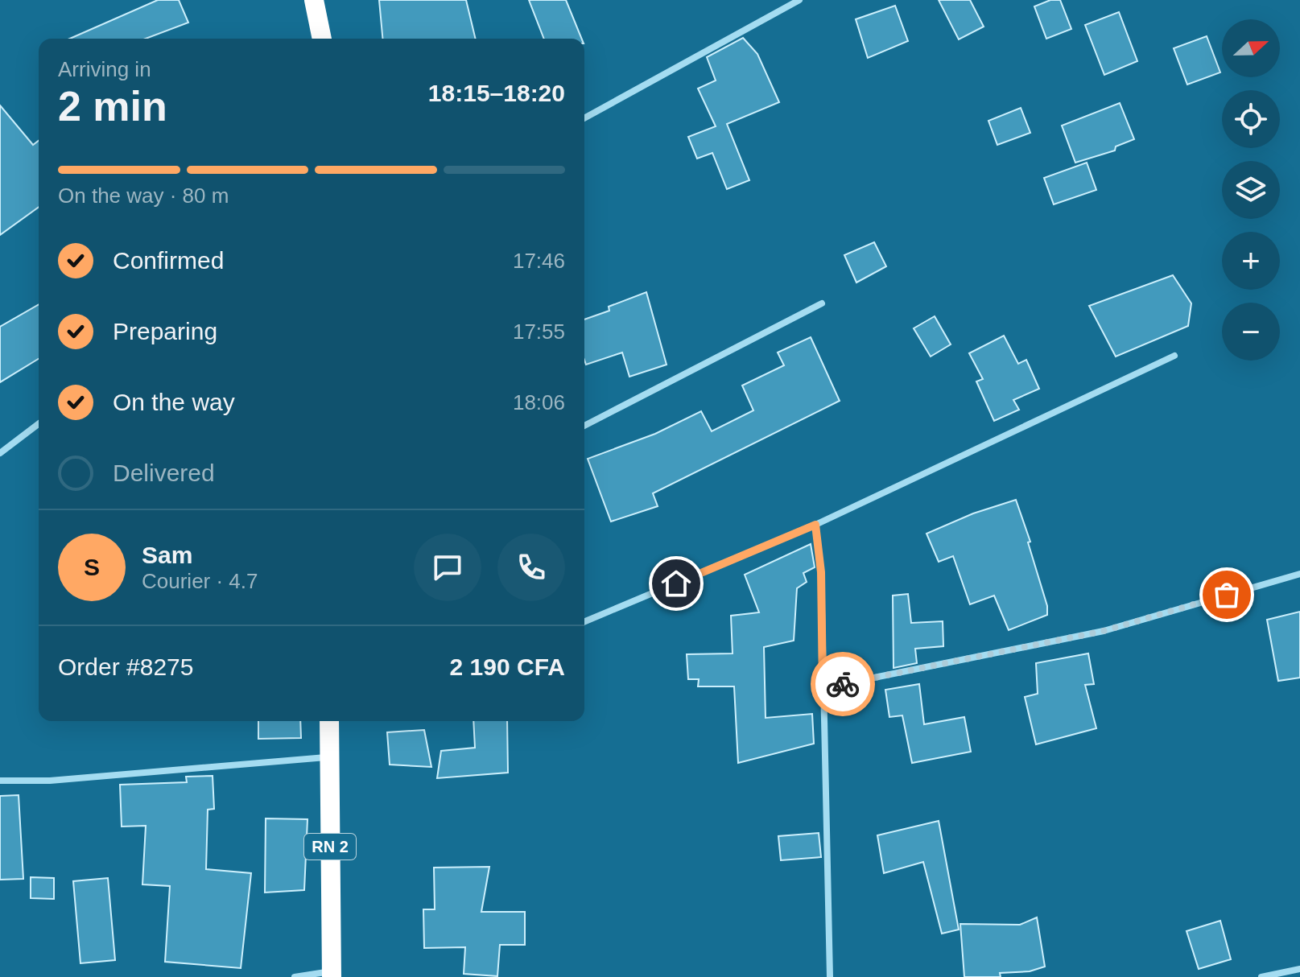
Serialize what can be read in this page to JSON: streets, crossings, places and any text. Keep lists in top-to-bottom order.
{
  "streets": {
    "highway": ["RN 2"]
  },
  "north": "right",
  "page": {
    "map_buttons": ["+", "−"],
    "heading": ["2 min", "Arriving in", "18:15–18:20"],
    "panel": [
      "Sam",
      "Courier · 4.7",
      "Order #8275",
      "2 190 CFA"
    ],
    "bar": "On the way · 80 m",
    "list": [
      ["Confirmed", "17:46"],
      ["Preparing", "17:55"],
      ["On the way", "18:06"],
      "Delivered"
    ],
    "round": "S"
  }
}
